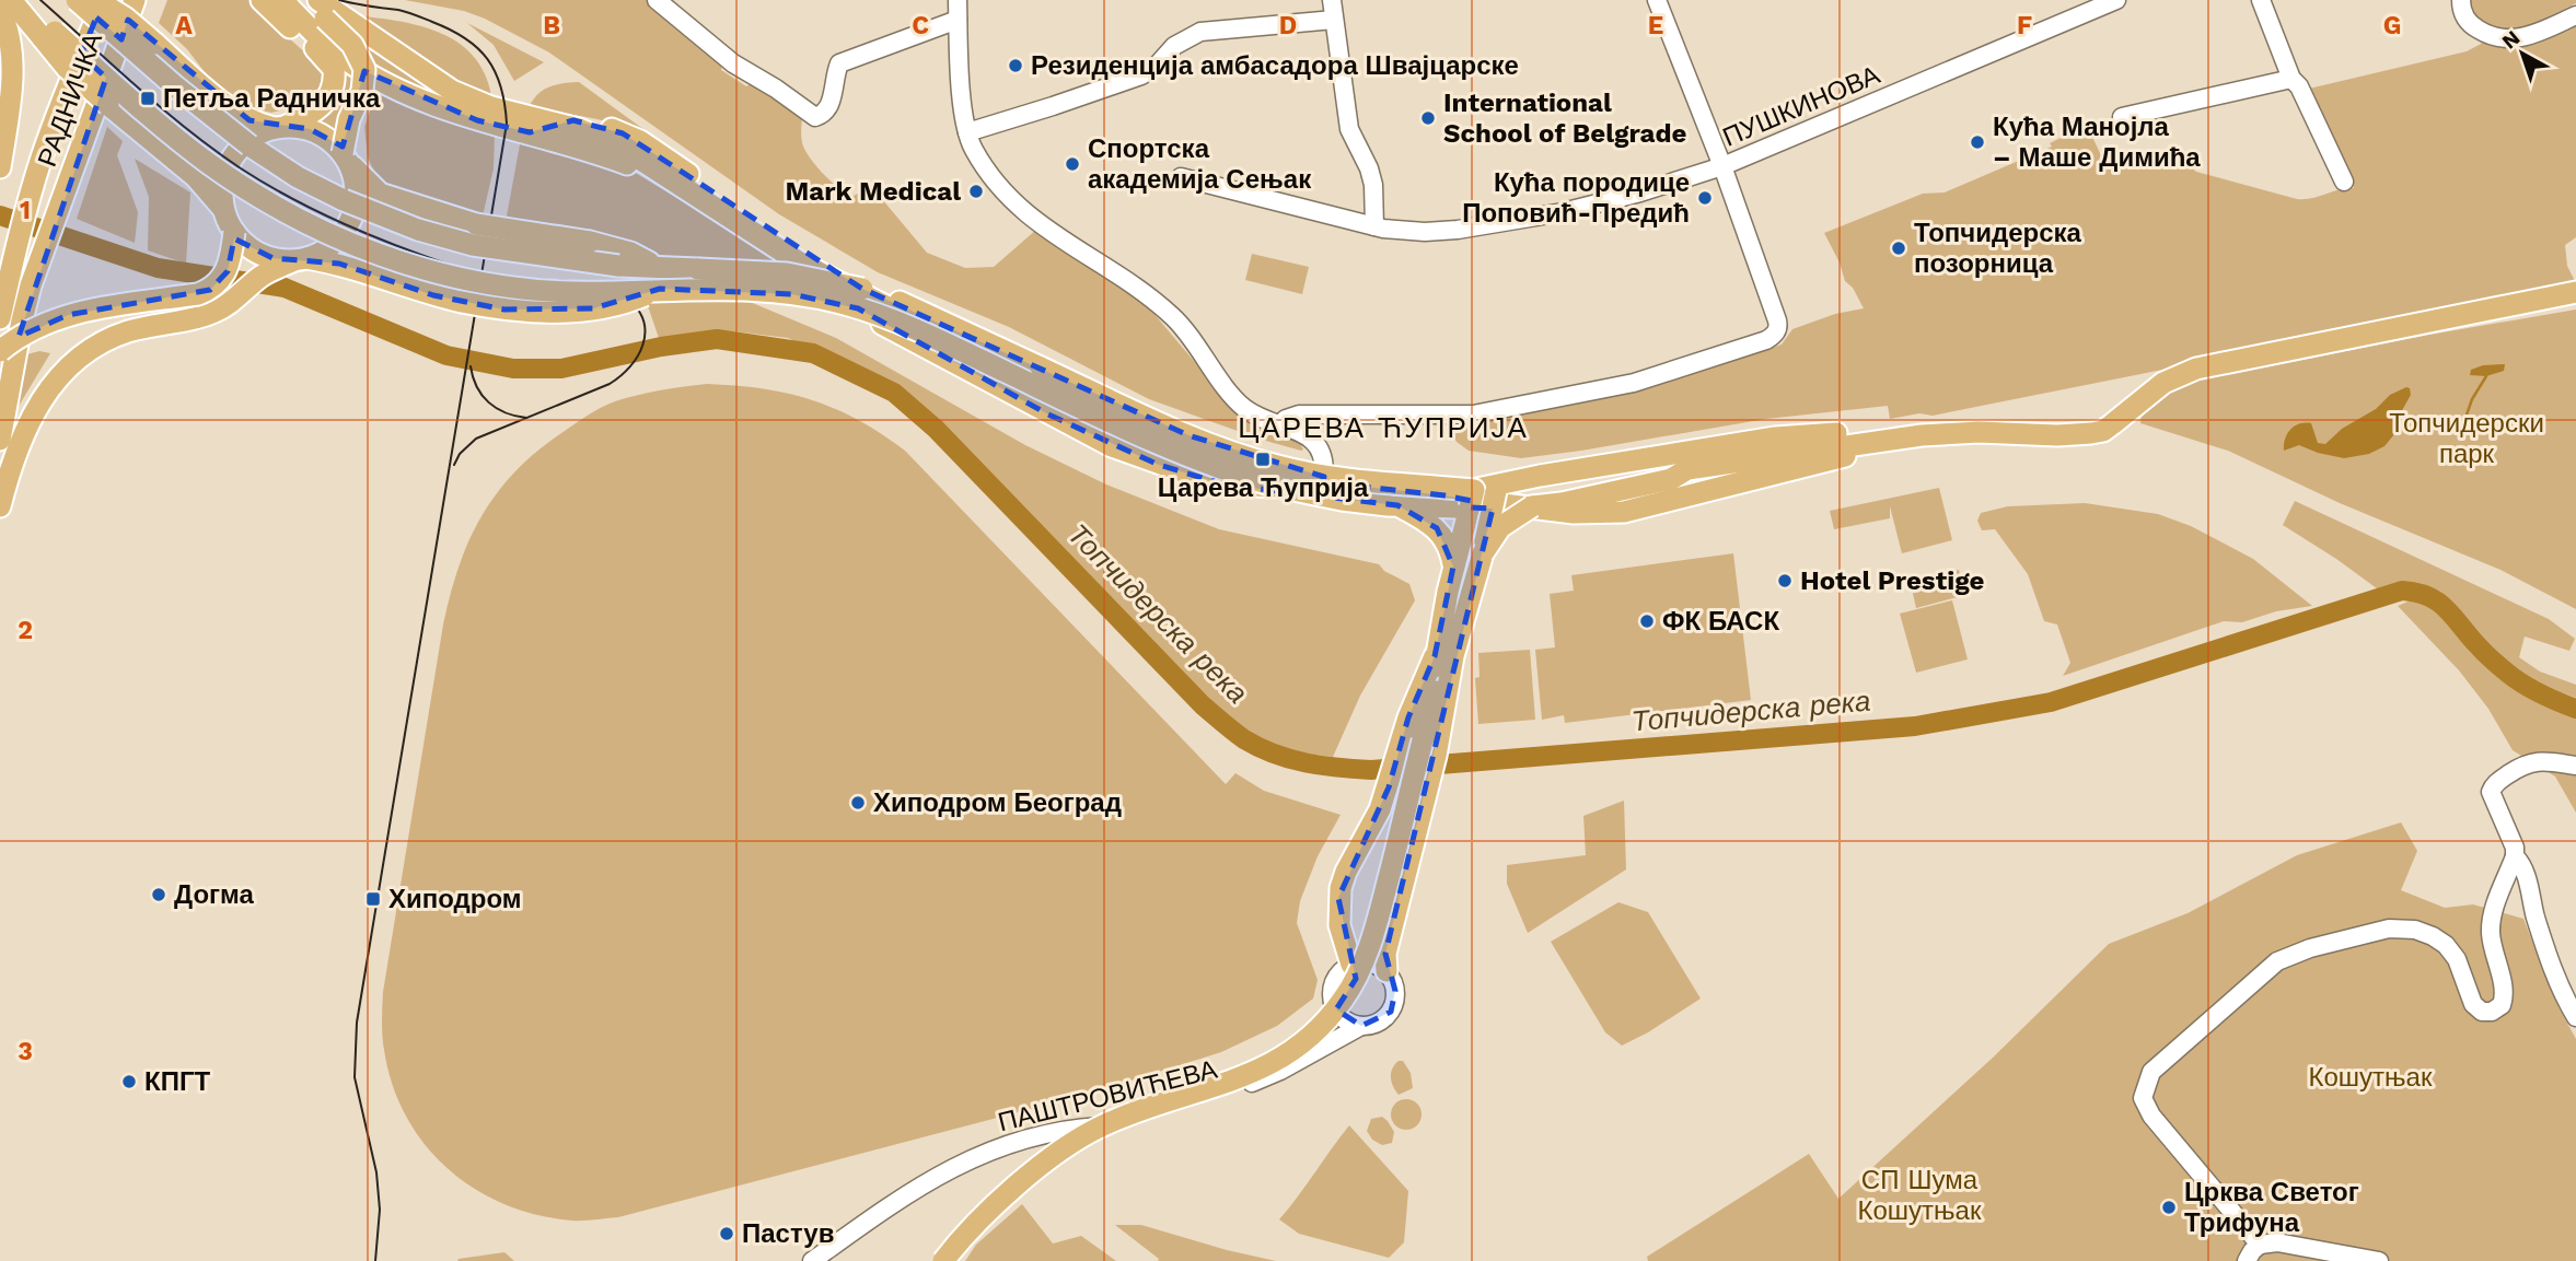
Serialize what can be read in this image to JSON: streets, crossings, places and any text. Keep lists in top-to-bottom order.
{
  "streets": {
    "main road": ["РАДНИЧКА"],
    "street": ["ПУШКИНОВА", "ПАШТРОВИЋЕВА"]
  },
  "districts": ["ЦАРЕВА ЋУПРИЈА"],
  "water": ["Топчидерска река"],
  "parks": ["Топчидерски парк", "Кошутњак", "СП Шума Кошутњак"],
  "places": {
    "other": [
      "Резиденција амбасадора Швајцарске",
      "International School of Belgrade",
      "Кућа Манојла – Маше Димића",
      "Спортска академија Сењак",
      "Mark Medical",
      "Кућа породице Поповић-Предић",
      "Топчидерска позорница",
      "Hotel Prestige",
      "ФК БАСК",
      "Хиподром Београд",
      "Догма",
      "КПГТ",
      "Црква Светог Трифуна",
      "Пастув"
    ],
    "transit": ["Петља Радничка", "Царева Ћуприја", "Хиподром"]
  },
  "north": "top left",
  "grid": {
    "columns": [
      "A",
      "B",
      "C",
      "D",
      "E",
      "F",
      "G"
    ],
    "rows": ["1", "2", "3"]
  }
}
